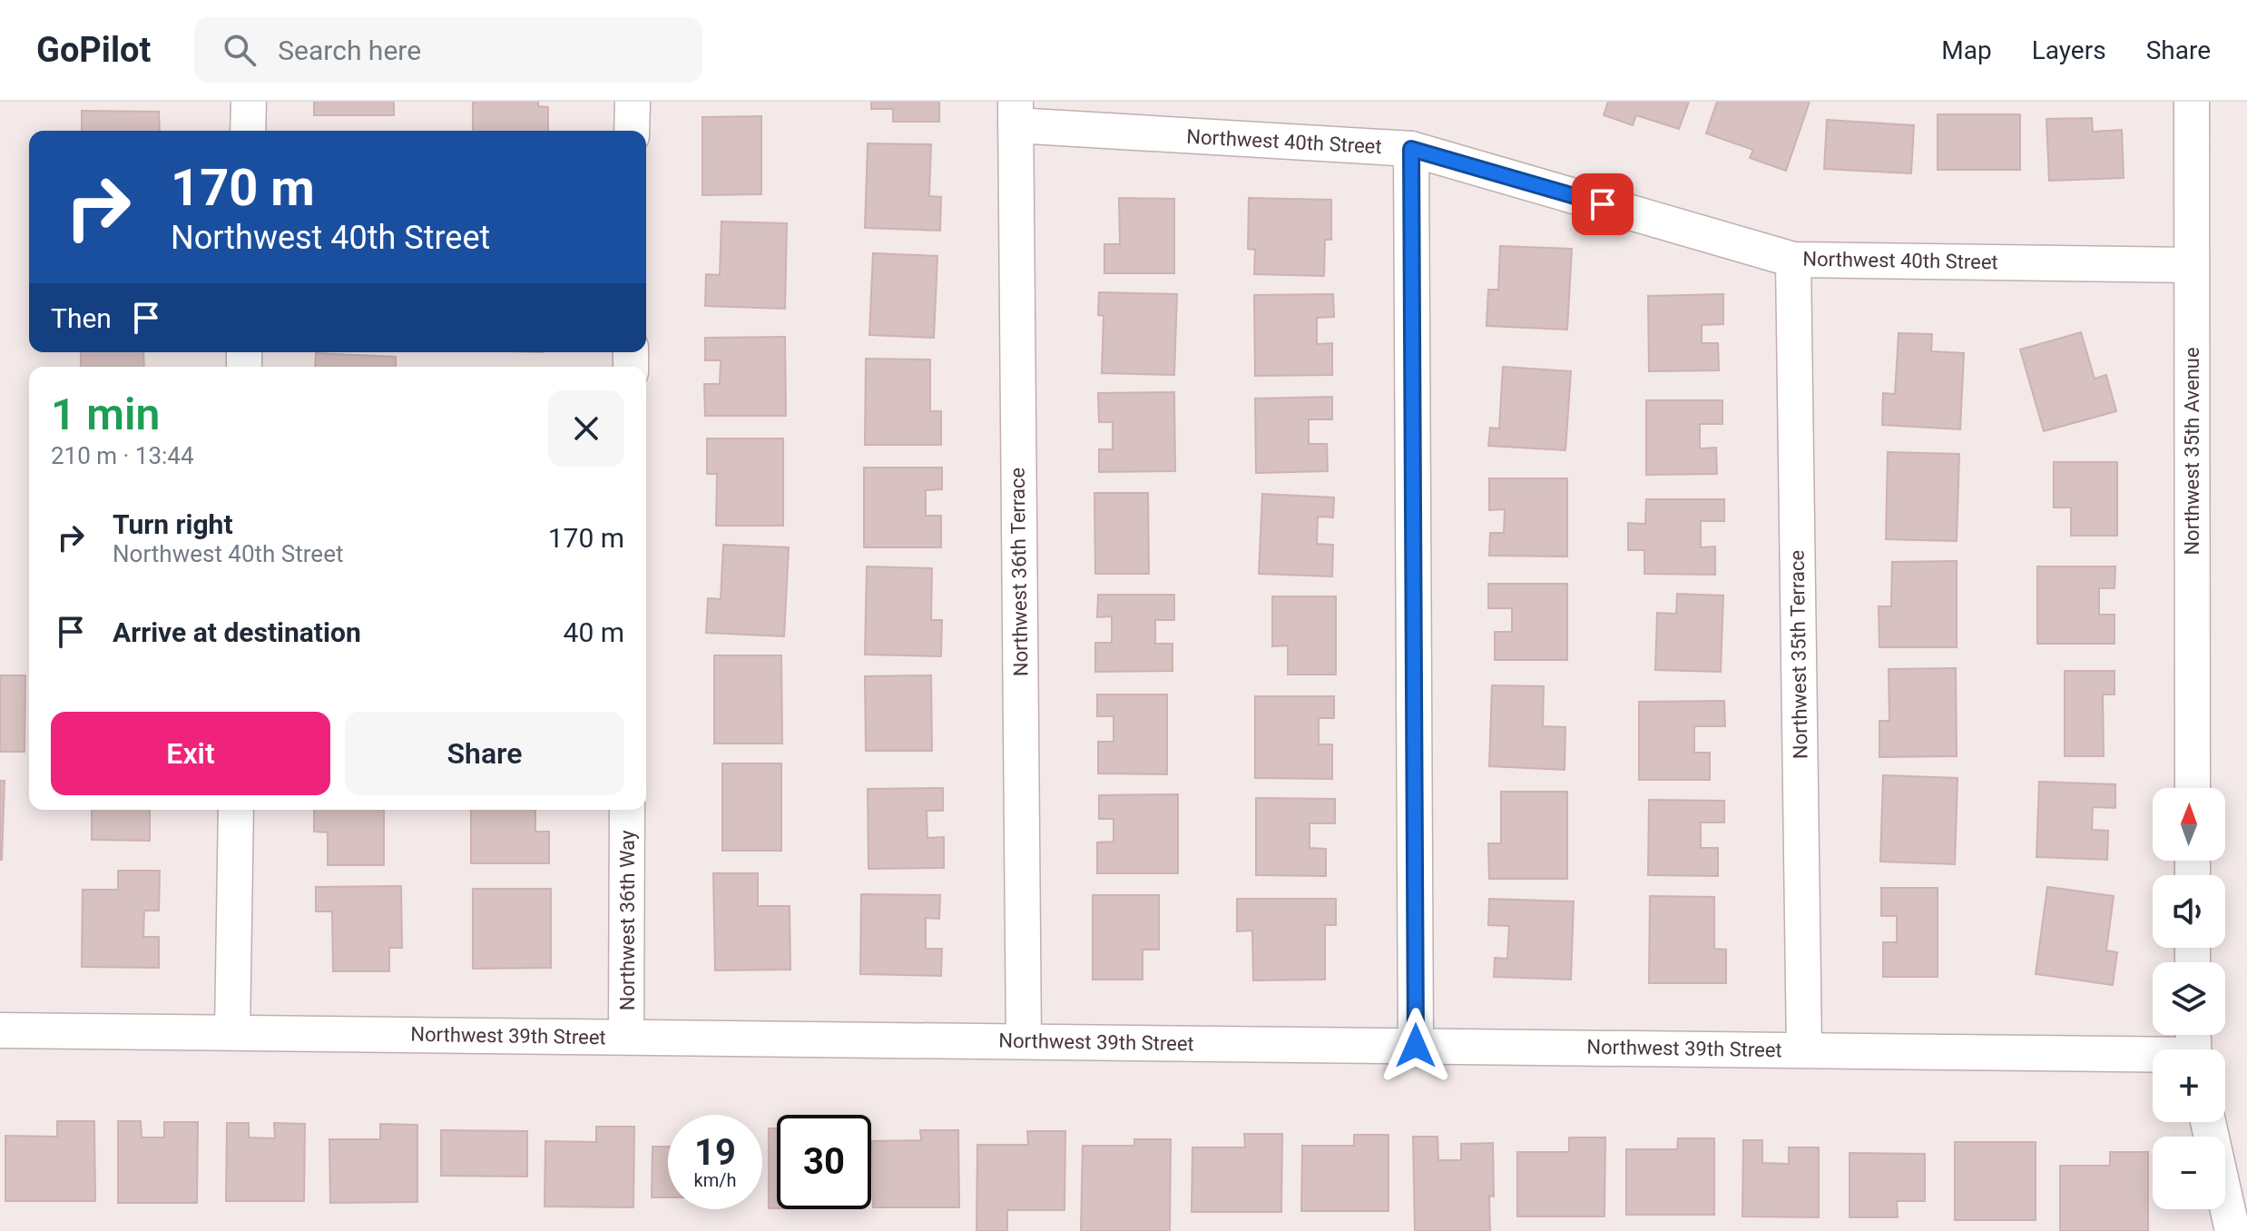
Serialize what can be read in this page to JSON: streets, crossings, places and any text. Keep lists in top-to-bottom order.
{
  "streets": {
    "street": [
      "Northwest 40th Street",
      "Northwest 35th Avenue",
      "Northwest 36th Terrace",
      "Northwest 35th Terrace",
      "Northwest 36th Way",
      "Northwest 39th Street"
    ]
  },
  "crossings": [
    ["Northwest 40th Street", "Northwest 35th Avenue"],
    ["Northwest 40th Street", "Northwest 36th Terrace"],
    ["Northwest 40th Street", "Northwest 35th Terrace"],
    ["Northwest 36th Terrace", "Northwest 39th Street"],
    ["Northwest 35th Terrace", "Northwest 39th Street"],
    ["Northwest 36th Way", "Northwest 39th Street"]
  ],
  "north": "top",
  "page": {
    "header": "GoPilot",
    "search": "Search here",
    "nav": ["Map", "Layers", "Share"],
    "turn": ["170 m", "Northwest 40th Street"],
    "then": "Then",
    "heading": ["1 min", "210 m · 13:44"],
    "list": [
      {
        "name": "Turn right",
        "note": "Northwest 40th Street",
        "value": "170 m"
      },
      {
        "name": "Arrive at destination",
        "value": "40 m"
      }
    ],
    "buttons": ["Exit", "Share"],
    "map_buttons": ["+", "−"],
    "speed": "19 km/h",
    "limit": "30"
  }
}
